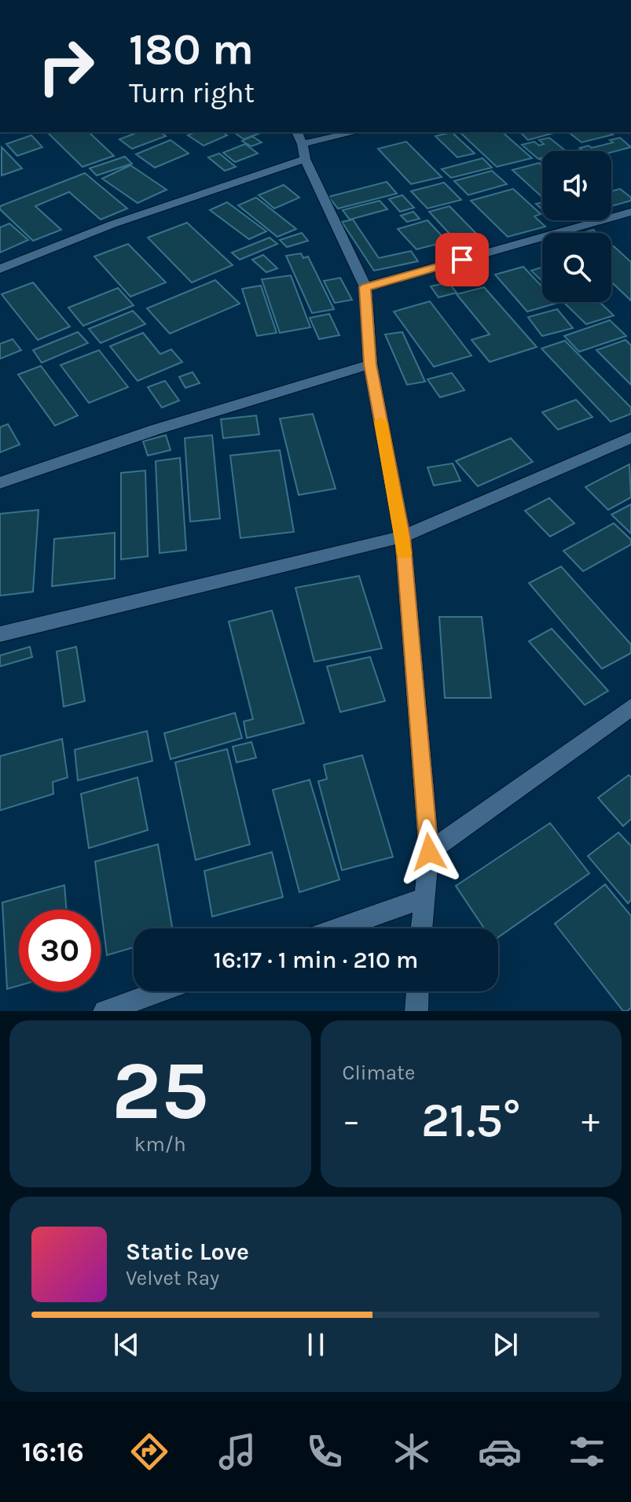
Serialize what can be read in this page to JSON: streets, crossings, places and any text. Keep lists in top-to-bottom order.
{
  "page": {
    "turn": ["180 m", "Turn right"],
    "limit": "30",
    "trip": "16:17 · 1 min · 210 m",
    "tile": [
      ["25", "km/h"],
      "Climate"
    ],
    "heat": ["−", "21.5°", "+"],
    "song": ["Static Love", "Velvet Ray"],
    "tabs": "16:16"
  }
}
